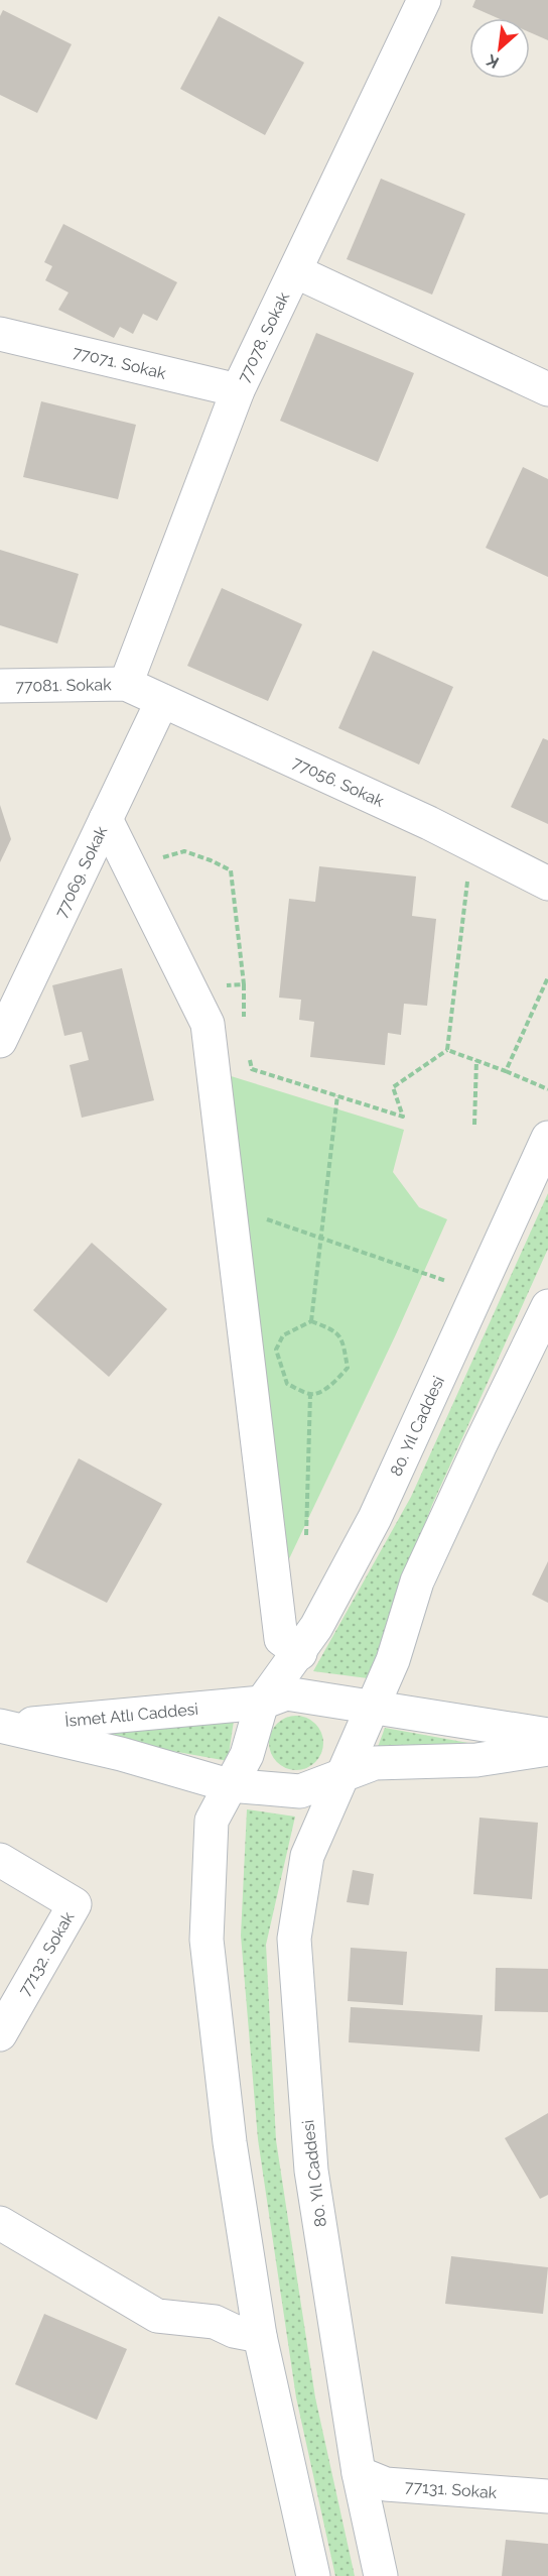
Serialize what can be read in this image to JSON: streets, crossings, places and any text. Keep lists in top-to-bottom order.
{
  "streets": {
    "main road": [
      "77078. Sokak",
      "77071. Sokak",
      "77081. Sokak",
      "77056. Sokak",
      "77069. Sokak",
      "80. Yıl Caddesi",
      "İsmet Atlı Caddesi",
      "77132. Sokak",
      "77131. Sokak"
    ]
  },
  "crossings": [
    ["77078. Sokak", "77071. Sokak"],
    ["77078. Sokak", "77081. Sokak"],
    ["77078. Sokak", "77056. Sokak"],
    ["77081. Sokak", "77056. Sokak"],
    ["77056. Sokak", "77069. Sokak"],
    ["80. Yıl Caddesi", "İsmet Atlı Caddesi"],
    ["80. Yıl Caddesi", "77131. Sokak"]
  ],
  "north": "bottom left"
}
